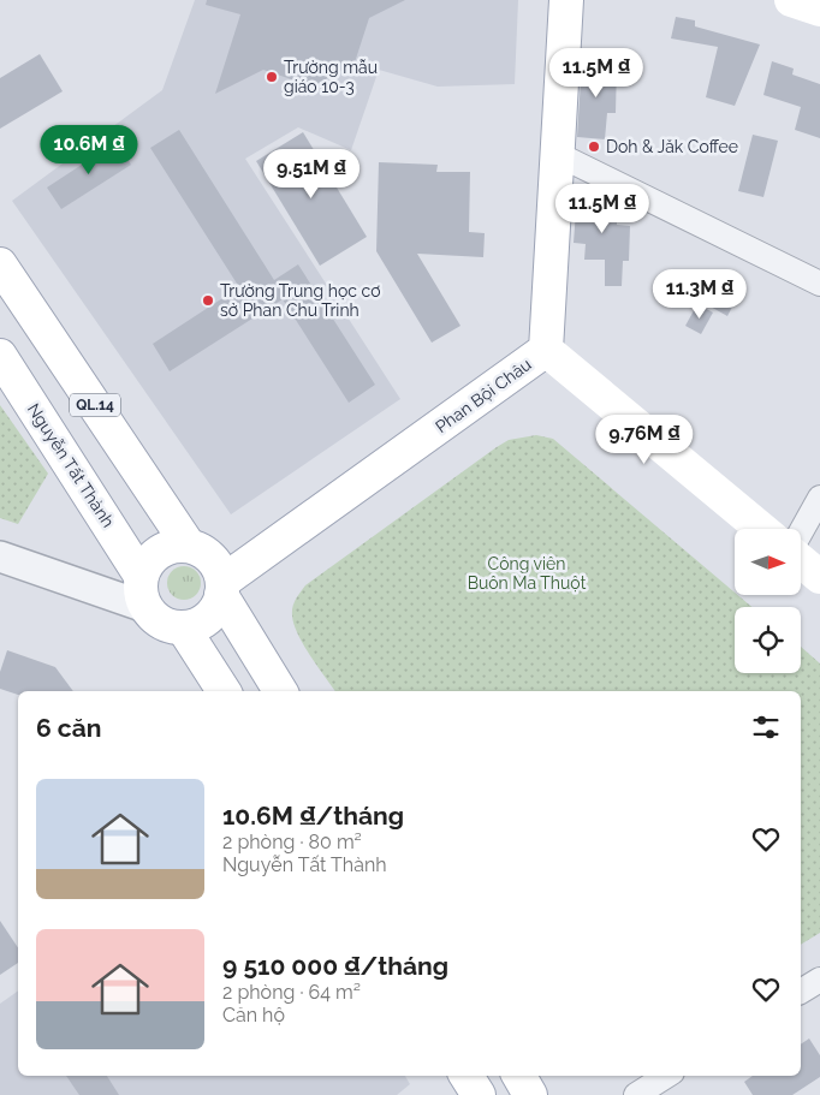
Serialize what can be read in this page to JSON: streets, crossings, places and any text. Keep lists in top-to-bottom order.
{
  "streets": {
    "main road": ["Phan Bội Châu", "QL.14", "Nguyễn Tất Thành"]
  },
  "crossings": [
    ["Phan Bội Châu", "QL.14"],
    ["Phan Bội Châu", "Nguyễn Tất Thành"],
    ["QL.14", "Nguyễn Tất Thành"]
  ],
  "parks": ["Công viên Buôn Ma Thuột"],
  "places": ["Trường mẫu giáo 10-3", "Doh & Jăk Coffee", "Trường Trung học cơ sở Phan Chu Trinh"],
  "north": "right",
  "page": {
    "price": [
      "11.5M ₫",
      "10.6M ₫",
      "9.51M ₫",
      "11.5M ₫",
      "11.3M ₫",
      "9.76M ₫"
    ],
    "heading": "6 căn",
    "list": [
      {
        "name": "10.6M ₫/tháng",
        "note": "2 phòng · 80 m² · Nguyễn Tất Thành"
      },
      {
        "name": "9 510 000 ₫/tháng",
        "note": "2 phòng · 64 m² · Căn hộ"
      }
    ]
  }
}
